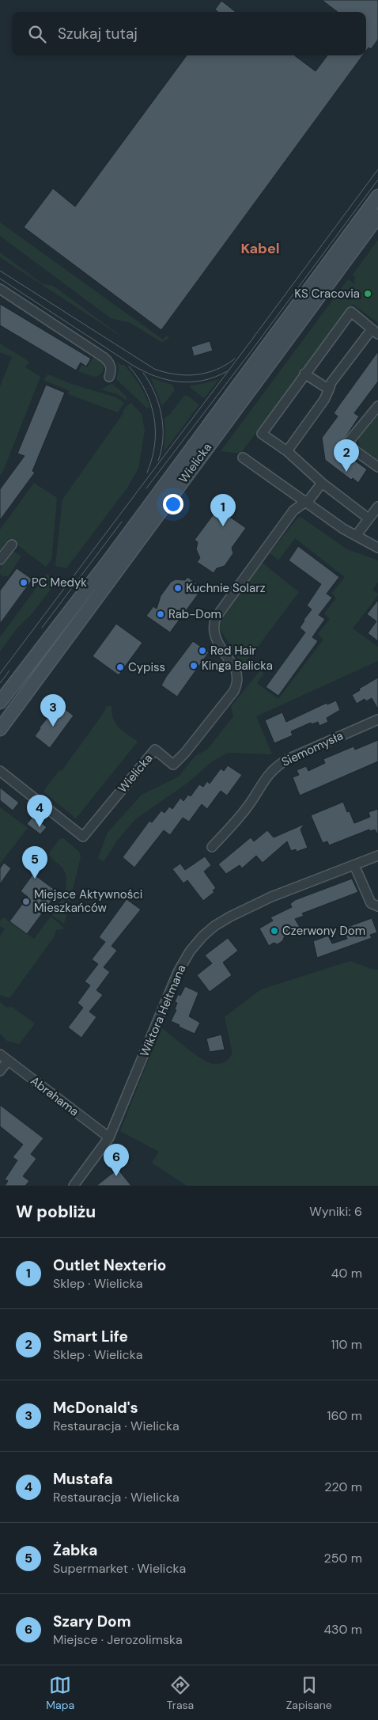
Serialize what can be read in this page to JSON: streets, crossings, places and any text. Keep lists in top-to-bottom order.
{
  "streets": {
    "main road": ["Wielicka"],
    "street": ["Siemomysła", "Wiktora Heltmana", "Abrahama"]
  },
  "crossings": [
    ["Wiktora Heltmana", "Abrahama"]
  ],
  "districts": ["Kabel"],
  "places": [
    "KS Cracovia",
    "PC Medyk",
    "Kuchnie Solarz",
    "Rab-Dom",
    "Red Hair",
    "Kinga Balicka",
    "Cypiss",
    "Miejsce Aktywności Mieszkańców",
    "Czerwony Dom"
  ],
  "page": {
    "search": "Szukaj tutaj",
    "pins": [
      "2",
      "1",
      "3",
      "4",
      "5",
      "6"
    ],
    "heading": ["W pobliżu", "Wyniki: 6"],
    "list": [
      {
        "mark": "1",
        "name": "Outlet Nexterio",
        "note": "Sklep · Wielicka",
        "value": "40 m"
      },
      {
        "mark": "2",
        "name": "Smart Life",
        "note": "Sklep · Wielicka",
        "value": "110 m"
      },
      {
        "mark": "3",
        "name": "McDonald's",
        "note": "Restauracja · Wielicka",
        "value": "160 m"
      },
      {
        "mark": "4",
        "name": "Mustafa",
        "note": "Restauracja · Wielicka",
        "value": "220 m"
      },
      {
        "mark": "5",
        "name": "Żabka",
        "note": "Supermarket · Wielicka",
        "value": "250 m"
      },
      {
        "mark": "6",
        "name": "Szary Dom",
        "note": "Miejsce · Jerozolimska",
        "value": "430 m"
      }
    ],
    "nav": ["Mapa", "Trasa", "Zapisane"]
  }
}
